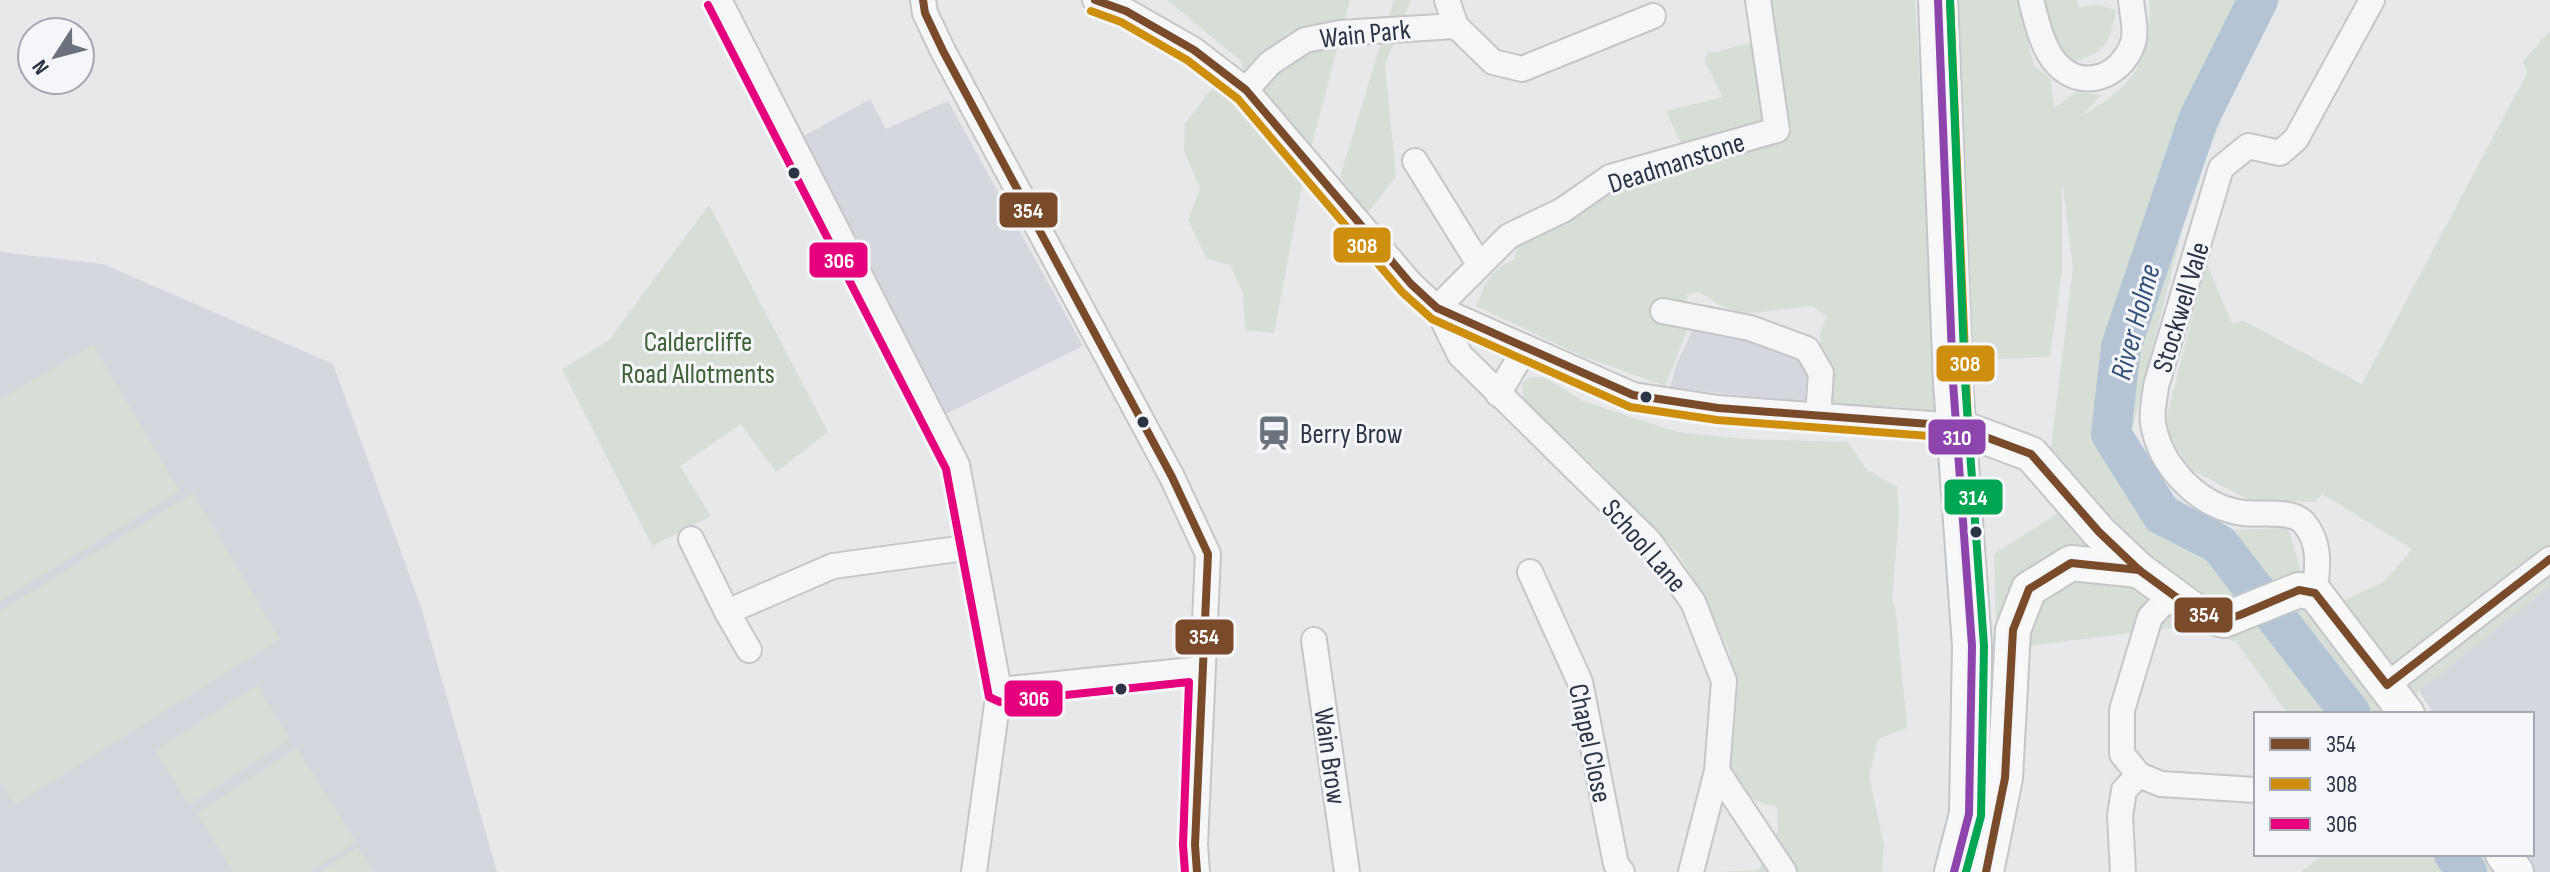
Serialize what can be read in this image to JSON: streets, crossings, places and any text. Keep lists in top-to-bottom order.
{
  "streets": {
    "street": [
      "Wain Park",
      "Deadmanstone",
      "Stockwell Vale",
      "School Lane",
      "Chapel Close",
      "Wain Brow"
    ]
  },
  "crossings": [
    ["Deadmanstone", "School Lane"]
  ],
  "water": ["River Holme"],
  "parks": ["Caldercliffe Road Allotments"],
  "places": {
    "station": ["Berry Brow"]
  },
  "lines": [
    "transit line 354",
    "transit line 308",
    "transit line 310",
    "transit line 314",
    "transit line 306"
  ],
  "legend": ["354", "308", "306"],
  "north": "bottom left"
}
